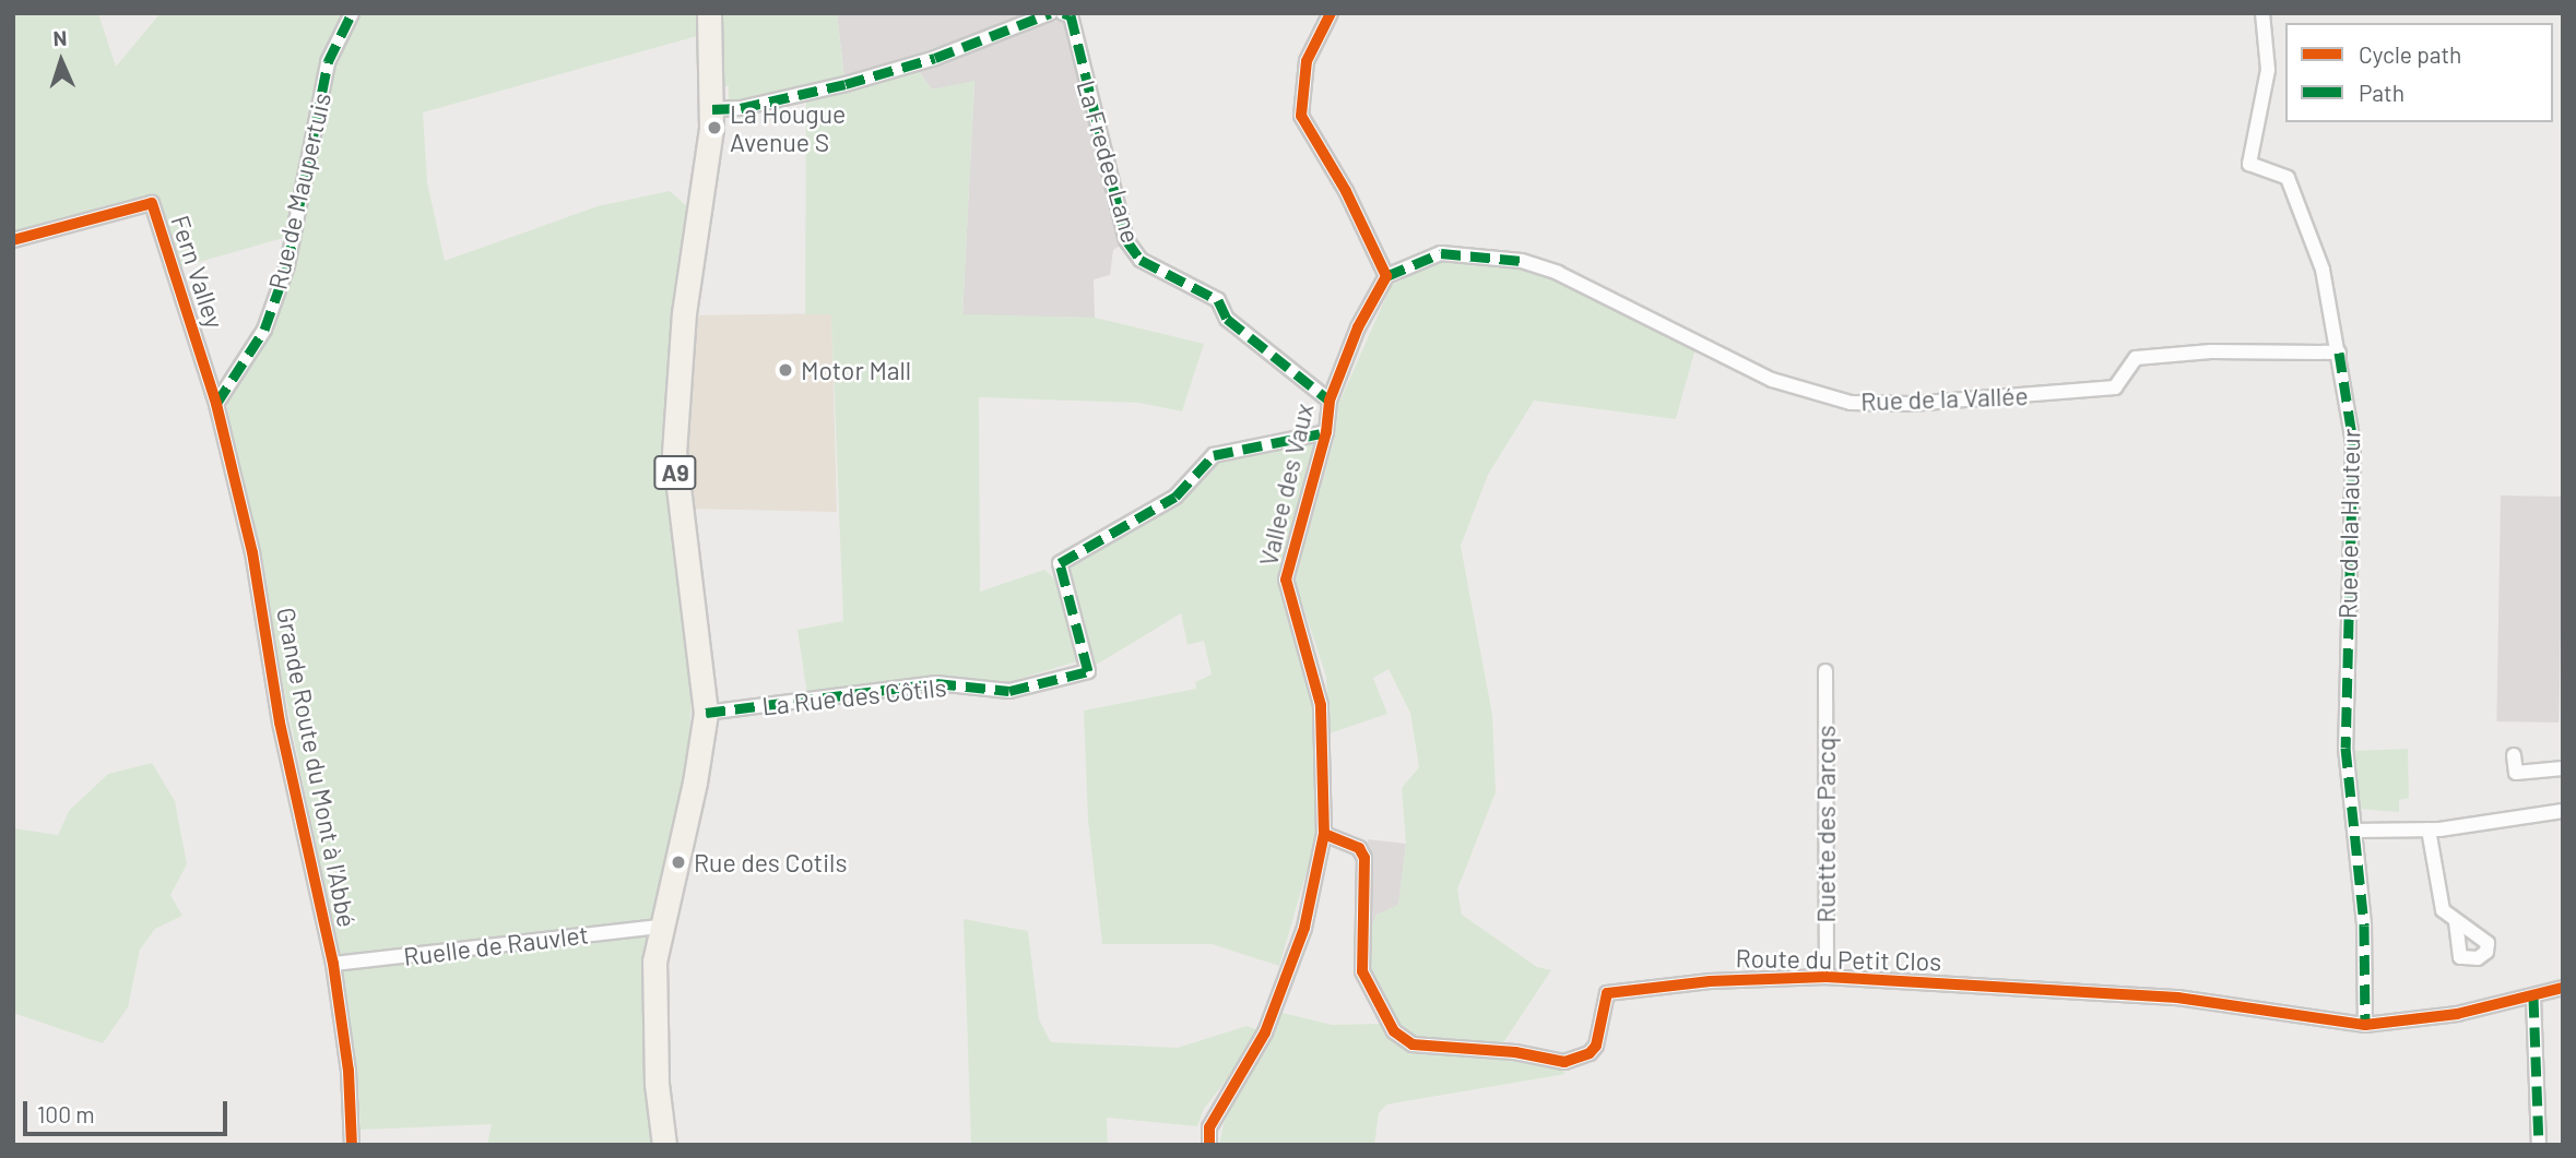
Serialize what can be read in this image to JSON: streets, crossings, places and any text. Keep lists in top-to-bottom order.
{
  "streets": {
    "main road": ["A9"],
    "street": [
      "La Fredee Lane",
      "Rue de Maupertuis",
      "Fern Valley",
      "Rue de la Vallée",
      "Vallee des Vaux",
      "Rue de la Hauteur",
      "La Rue des Côtils",
      "Grande Route du Mont à l'Abbé",
      "Ruette des Parcqs",
      "Ruelle de Rauvlet",
      "Route du Petit Clos"
    ]
  },
  "crossings": [
    ["La Fredee Lane", "Vallee des Vaux"],
    ["Rue de Maupertuis", "Fern Valley"],
    ["Rue de Maupertuis", "Grande Route du Mont à l'Abbé"],
    ["Fern Valley", "Grande Route du Mont à l'Abbé"],
    ["Rue de la Vallée", "Vallee des Vaux"],
    ["Rue de la Vallée", "Rue de la Hauteur"],
    ["A9", "La Rue des Côtils"],
    ["A9", "Ruelle de Rauvlet"],
    ["Vallee des Vaux", "La Rue des Côtils"],
    ["Vallee des Vaux", "Route du Petit Clos"],
    ["Rue de la Hauteur", "Route du Petit Clos"],
    ["Grande Route du Mont à l'Abbé", "Ruelle de Rauvlet"],
    ["Ruette des Parcqs", "Route du Petit Clos"]
  ],
  "places": ["La Hougue Avenue S", "Motor Mall", "Rue des Cotils"],
  "legend": ["Cycle path", "Path"],
  "scale_bar": "100 m",
  "north": "top"
}
